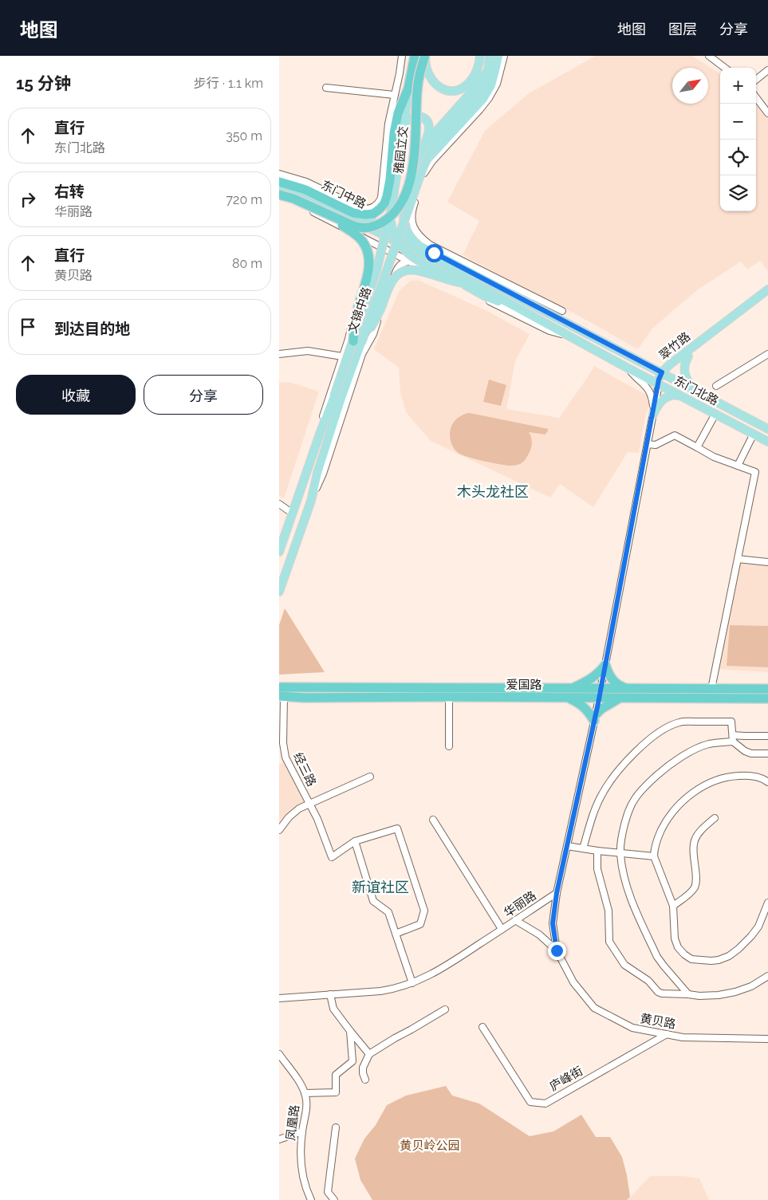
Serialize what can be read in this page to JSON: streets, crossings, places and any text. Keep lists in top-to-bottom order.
{
  "streets": {
    "highway": [
      "雅园立交",
      "东门中路",
      "文锦中路",
      "爱国路"
    ],
    "main road": ["翠竹路", "东门北路"],
    "street": [
      "经三路",
      "华丽路",
      "黄贝路",
      "庐峰街",
      "凤凰路"
    ]
  },
  "crossings": [
    ["雅园立交", "东门中路"],
    ["雅园立交", "文锦中路"],
    ["东门中路", "东门北路"],
    ["翠竹路", "东门北路"],
    ["爱国路", "经三路"],
    ["华丽路", "黄贝路"],
    ["黄贝路", "庐峰街"]
  ],
  "districts": ["木头龙社区", "新谊社区"],
  "parks": ["黄贝岭公园"],
  "north": "top right",
  "page": {
    "header": "地图",
    "nav": ["地图", "图层", "分享"],
    "heading": ["15 分钟", "步行 · 1.1 km"],
    "map_buttons": ["+", "−"],
    "list": [
      ["直行", "东门北路", "350 m"],
      ["右转", "华丽路", "720 m"],
      ["直行", "黄贝路", "80 m"],
      "到达目的地"
    ],
    "buttons": ["收藏", "分享"]
  }
}
